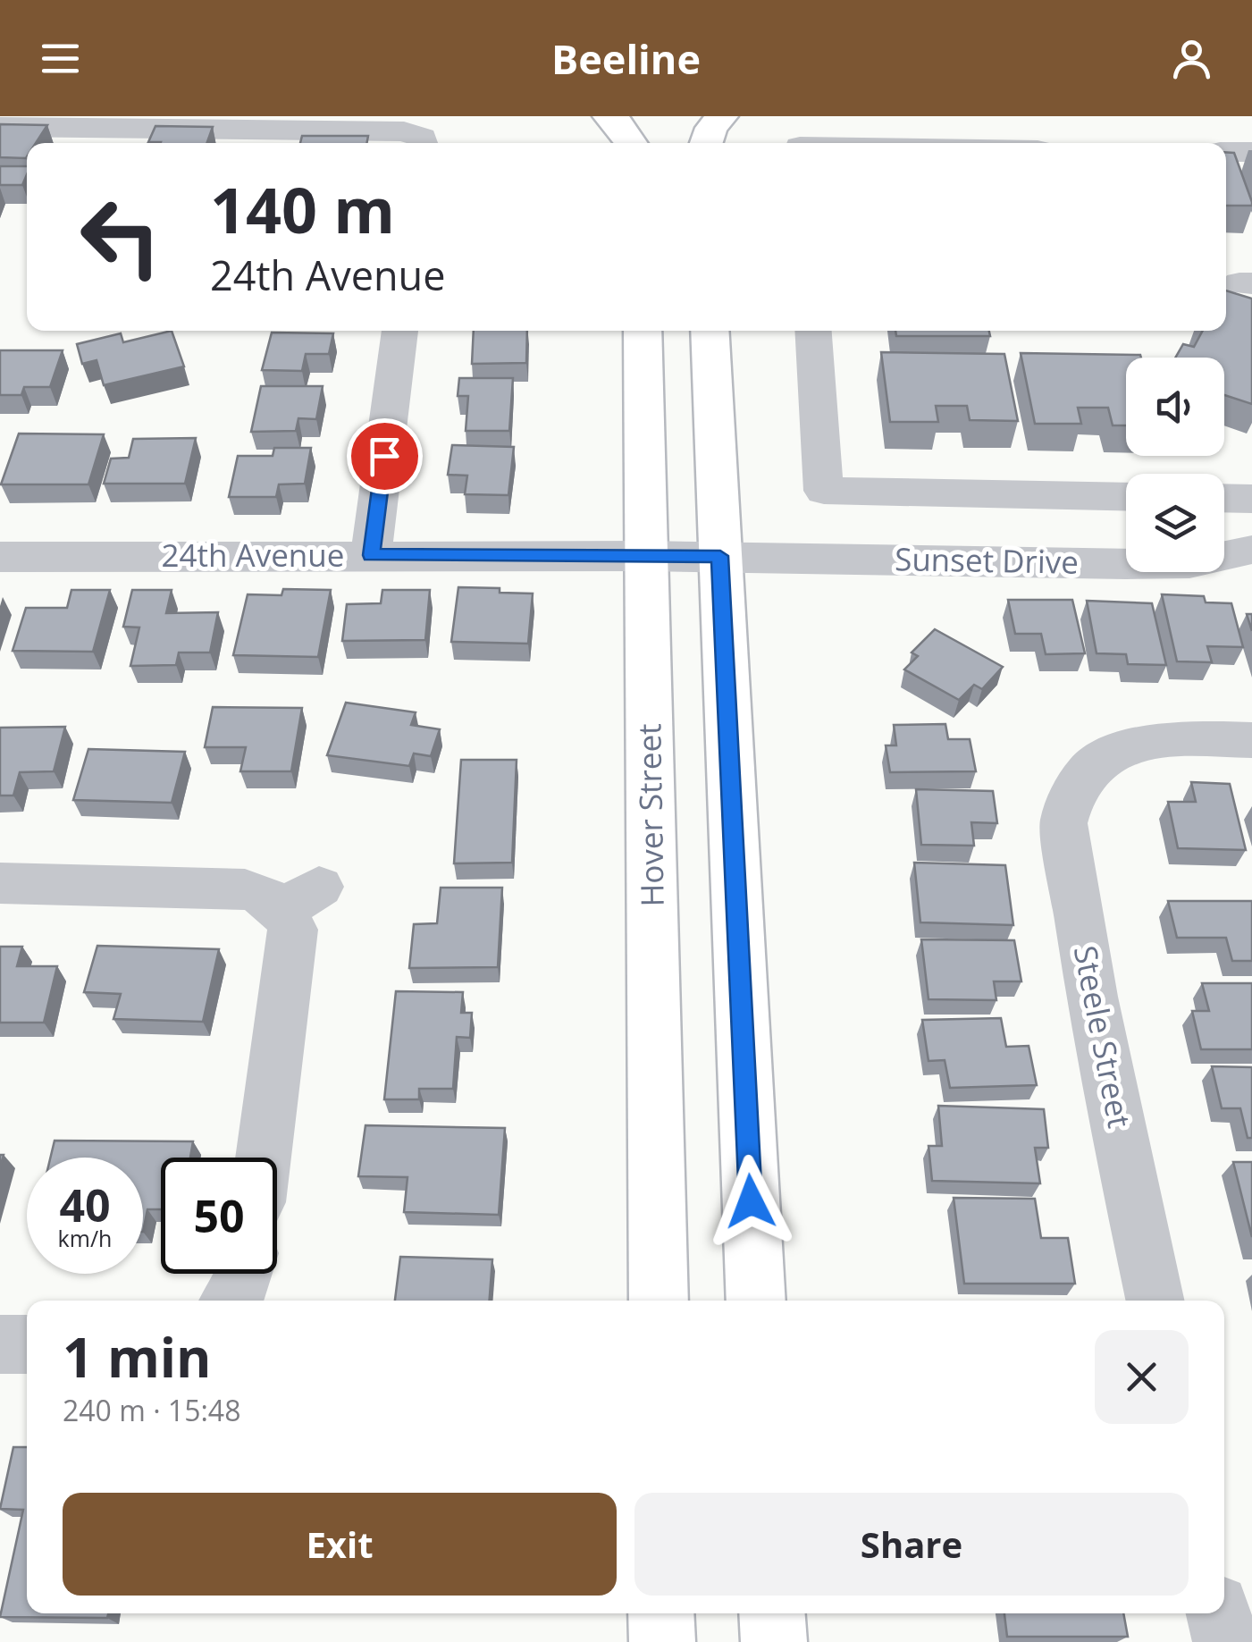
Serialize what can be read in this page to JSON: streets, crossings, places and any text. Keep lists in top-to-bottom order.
{
  "streets": {
    "main road": ["Hover Street"],
    "street": ["24th Avenue", "Sunset Drive", "Steele Street"]
  },
  "crossings": [
    ["24th Avenue", "Sunset Drive"],
    ["24th Avenue", "Hover Street"]
  ],
  "page": {
    "header": "Beeline",
    "turn": ["140 m", "24th Avenue"],
    "speed": "40 km/h",
    "limit": "50",
    "heading": ["1 min", "240 m · 15:48"],
    "buttons": ["Exit", "Share"]
  }
}
